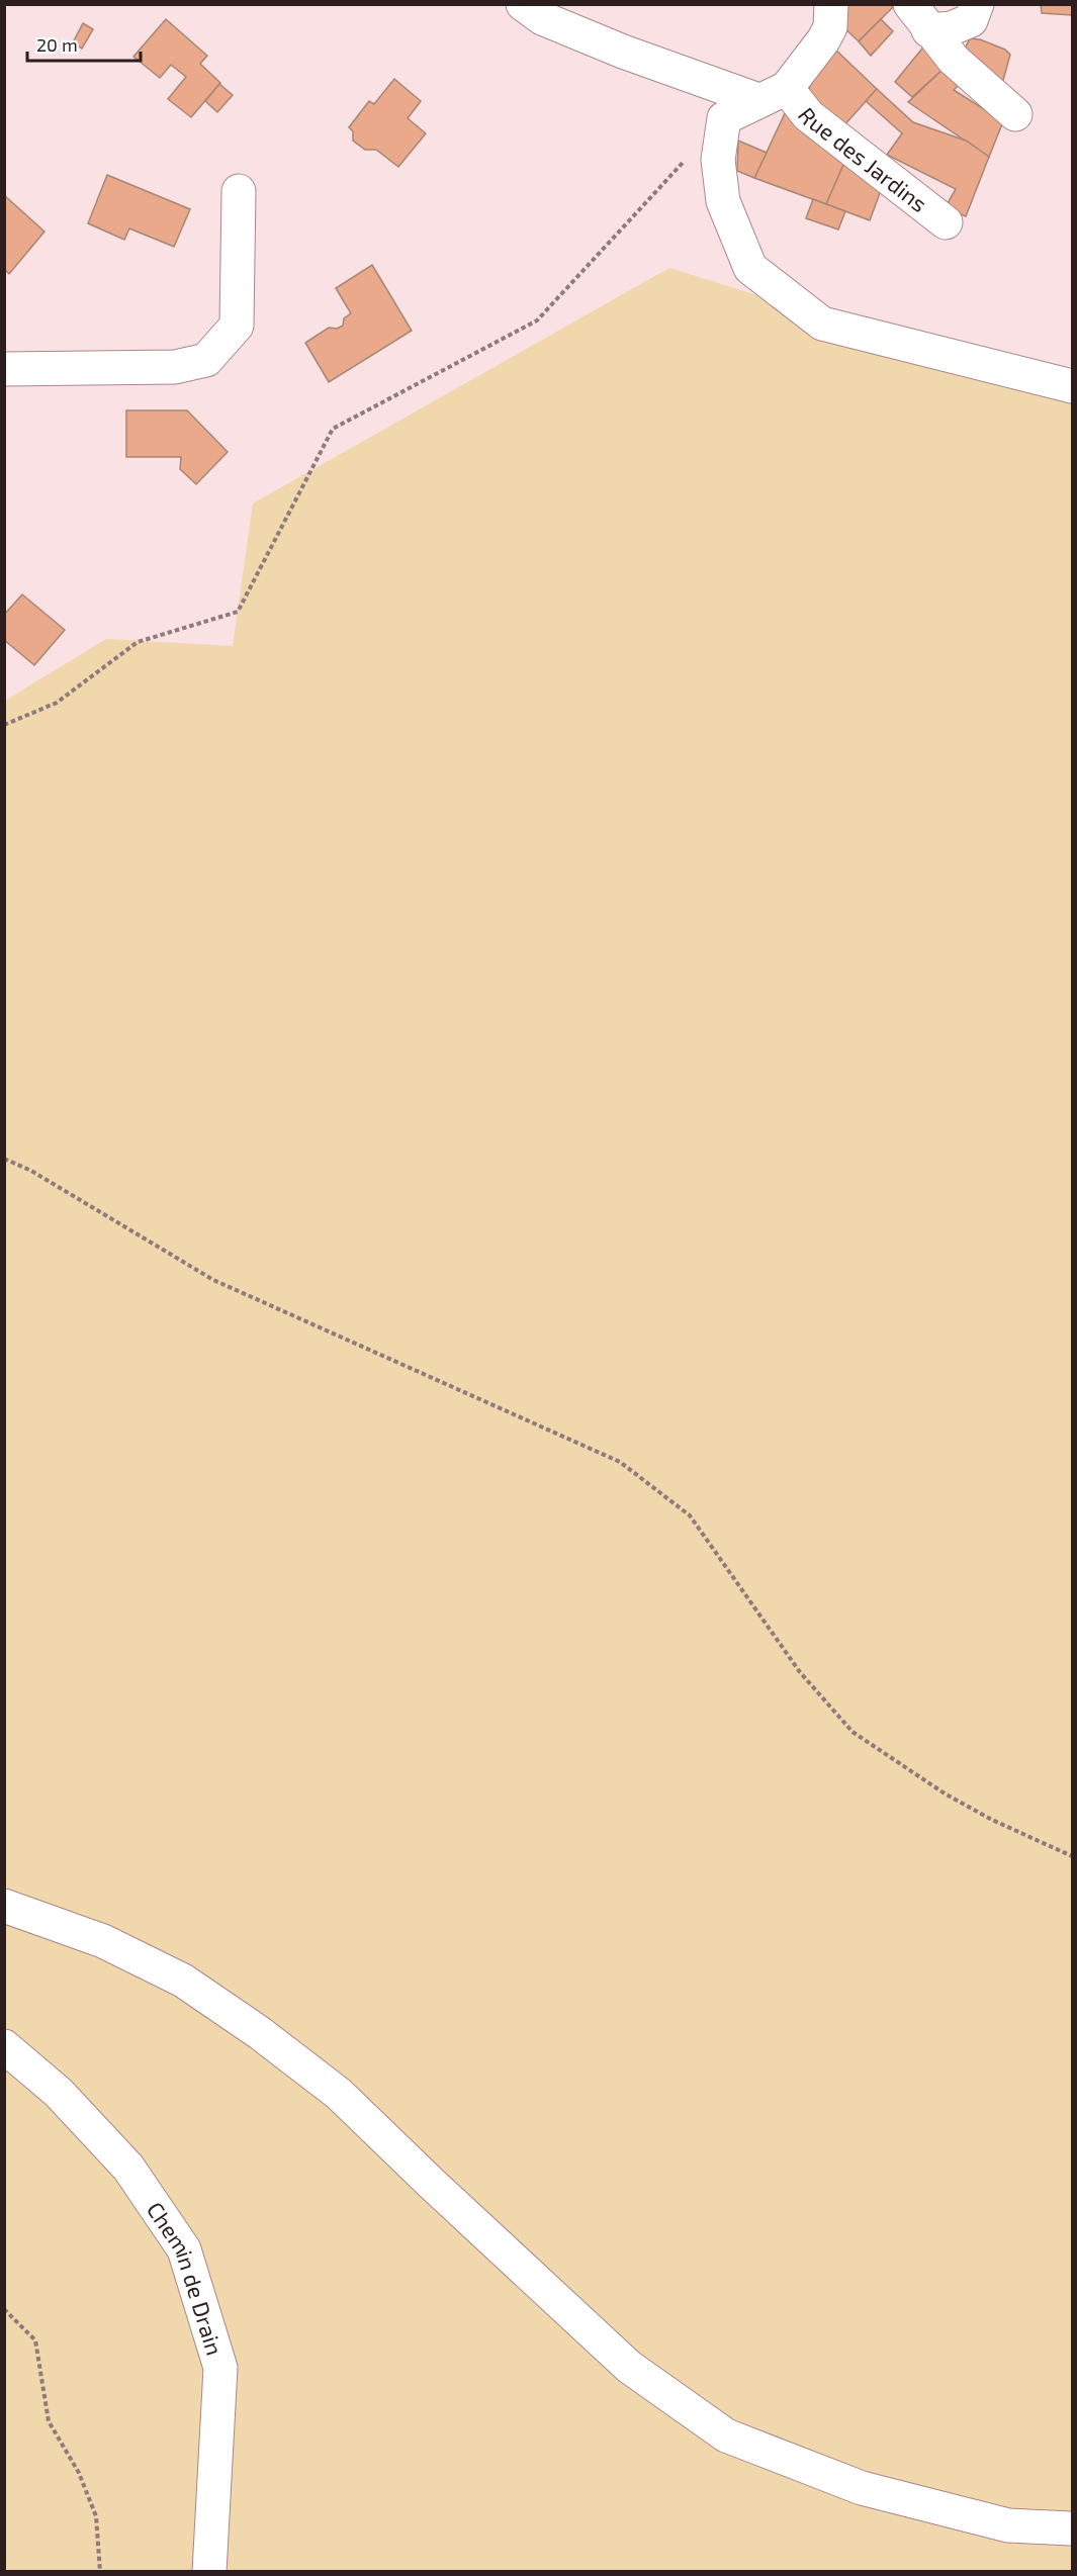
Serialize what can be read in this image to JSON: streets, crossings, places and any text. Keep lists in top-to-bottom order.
{
  "streets": {
    "street": ["Rue des Jardins", "Chemin de Drain"]
  },
  "scale_bar": "20 m"
}
